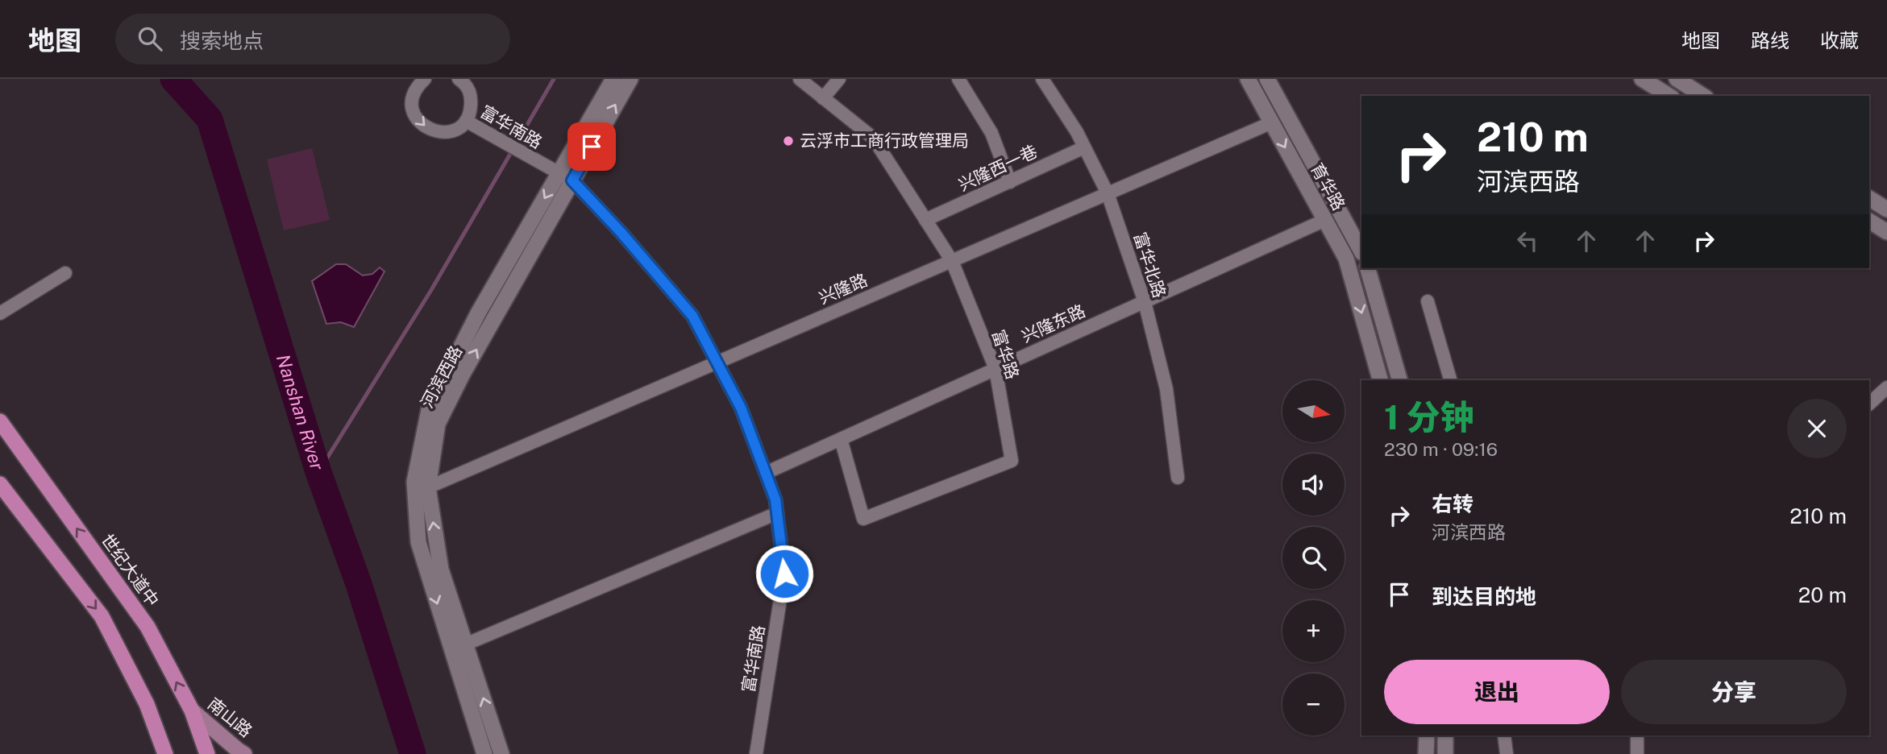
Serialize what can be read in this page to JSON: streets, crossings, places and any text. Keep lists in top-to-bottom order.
{
  "streets": {
    "main road": ["世纪大道中", "南山路"],
    "street": [
      "富华南路",
      "兴隆西一巷",
      "育华路",
      "富华北路",
      "兴隆路",
      "兴隆东路",
      "富华路",
      "河滨西路"
    ]
  },
  "crossings": [
    ["富华南路", "兴隆路"],
    ["富华南路", "兴隆东路"],
    ["富华南路", "河滨西路"],
    ["兴隆西一巷", "富华北路"],
    ["兴隆西一巷", "富华路"],
    ["育华路", "兴隆路"],
    ["育华路", "兴隆东路"],
    ["富华北路", "兴隆路"],
    ["富华北路", "兴隆东路"],
    ["兴隆路", "富华路"],
    ["兴隆路", "河滨西路"],
    ["兴隆东路", "富华路"],
    ["世纪大道中", "南山路"]
  ],
  "water": ["Nanshan River"],
  "places": ["云浮市工商行政管理局"],
  "north": "right",
  "page": {
    "header": "地图",
    "search": "搜索地点",
    "nav": ["地图", "路线", "收藏"],
    "turn": ["210 m", "河滨西路"],
    "map_buttons": ["+", "−"],
    "heading": ["1 分钟", "230 m · 09:16"],
    "list": [
      {
        "name": "右转",
        "note": "河滨西路",
        "value": "210 m"
      },
      {
        "name": "到达目的地",
        "value": "20 m"
      }
    ],
    "buttons": ["退出", "分享"]
  }
}
